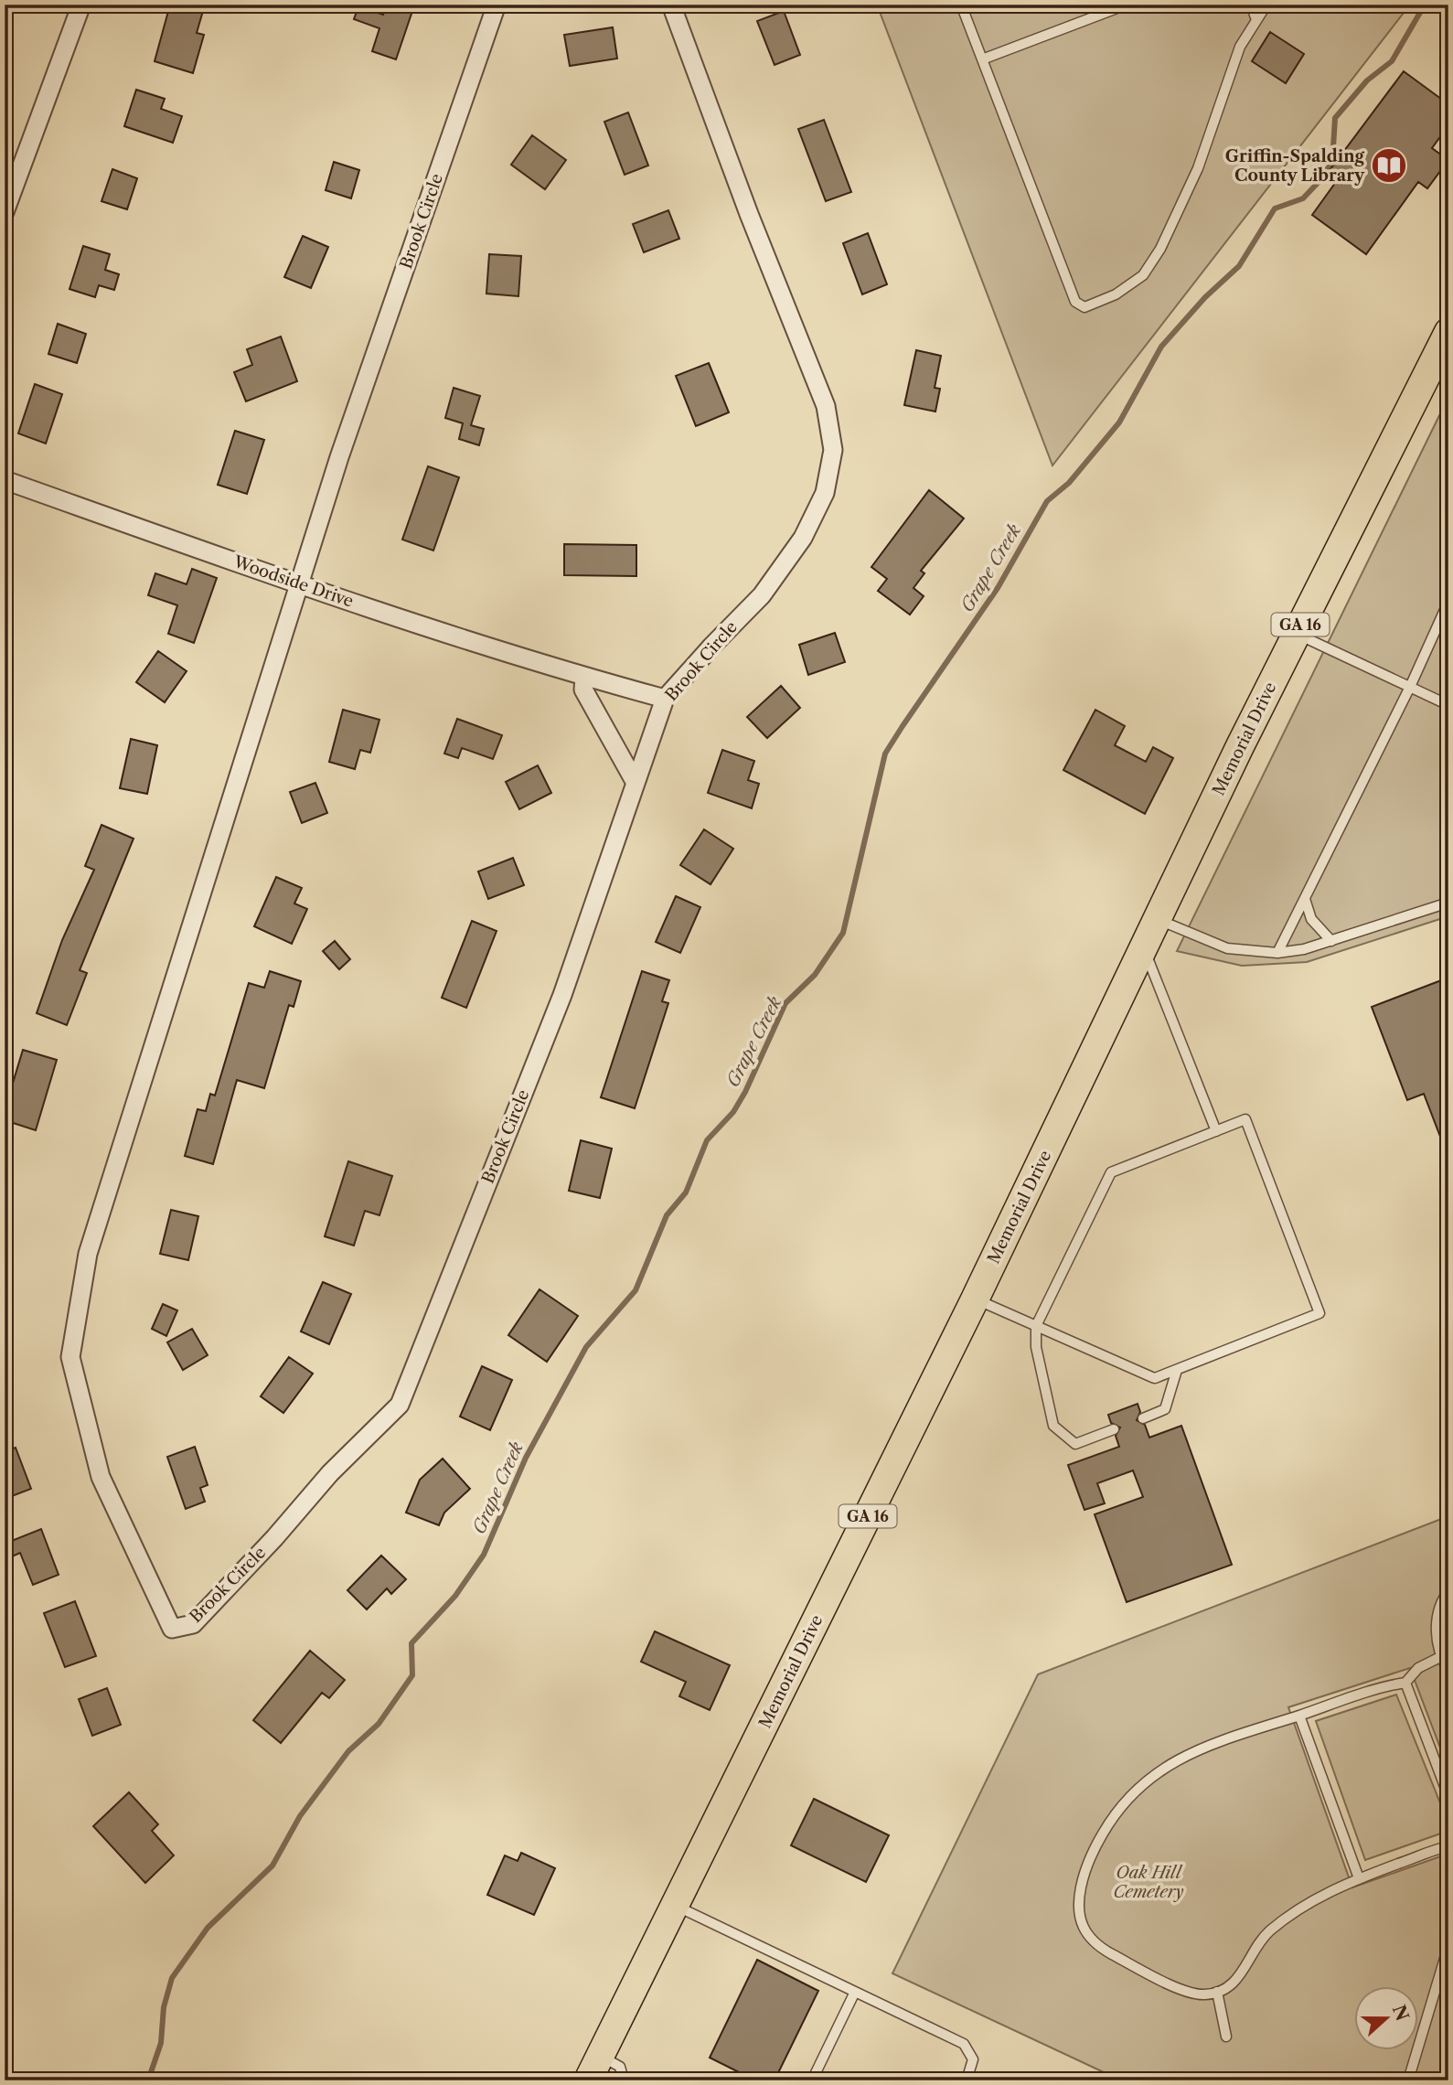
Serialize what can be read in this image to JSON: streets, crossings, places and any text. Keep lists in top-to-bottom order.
{
  "streets": {
    "main road": ["GA 16", "Memorial Drive"],
    "street": ["Brook Circle", "Woodside Drive"]
  },
  "crossings": [
    ["Brook Circle", "Woodside Drive"]
  ],
  "water": ["Grape Creek"],
  "parks": ["Oak Hill Cemetery"],
  "places": {
    "library": ["Griffin-Spalding County Library"]
  },
  "north": "right"
}
